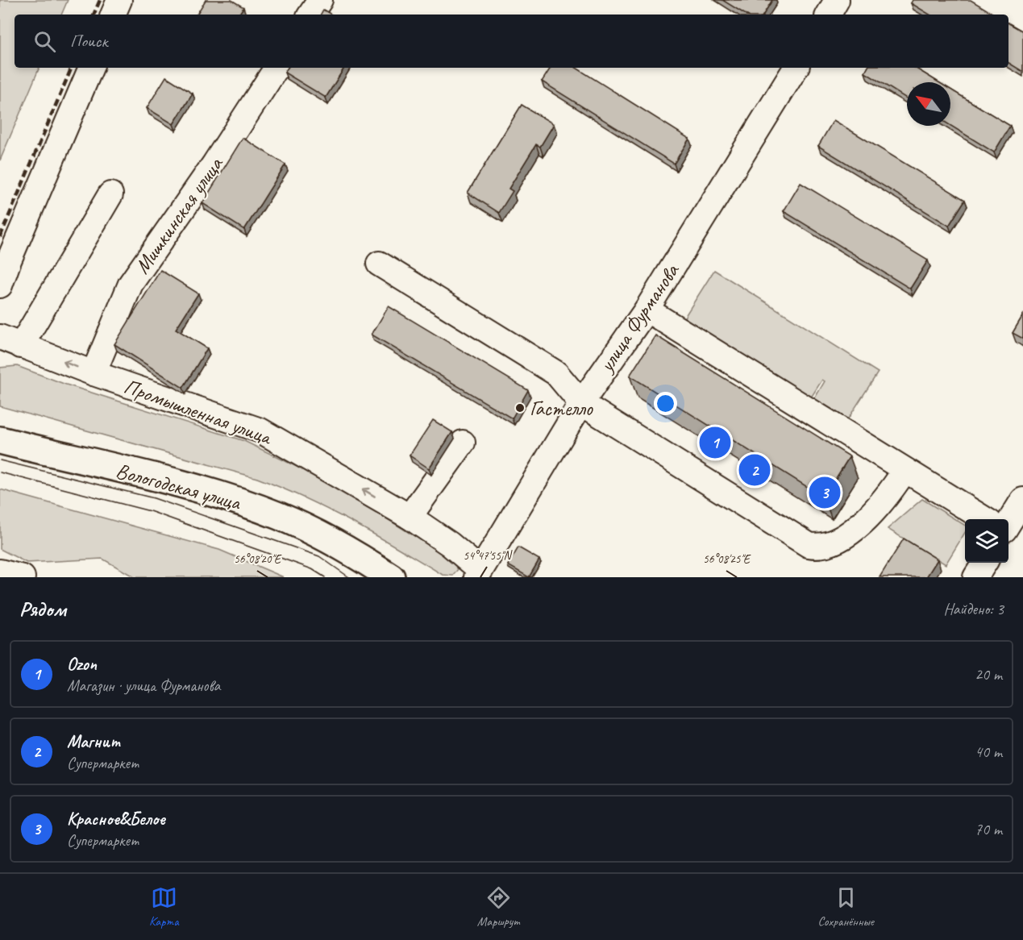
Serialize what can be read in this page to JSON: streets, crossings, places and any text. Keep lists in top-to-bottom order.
{
  "streets": {
    "main road": ["Вологодская улица"],
    "street": ["Мишкинская улица", "улица Фурманова", "Промышленная улица"]
  },
  "crossings": [
    ["Мишкинская улица", "Промышленная улица"],
    ["улица Фурманова", "Промышленная улица"]
  ],
  "places": ["Гастелло"],
  "north": "top left",
  "page": {
    "search": "Поиск",
    "pins": ["1", "2", "3"],
    "heading": ["Рядом", "Найдено: 3"],
    "list": [
      {
        "mark": "1",
        "name": "Ozon",
        "note": "Магазин · улица Фурманова",
        "value": "20 m"
      },
      {
        "mark": "2",
        "name": "Магнит",
        "note": "Супермаркет",
        "value": "40 m"
      },
      {
        "mark": "3",
        "name": "Красное&Белое",
        "note": "Супермаркет",
        "value": "70 m"
      }
    ],
    "nav": ["Карта", "Маршрут", "Сохранённые"]
  },
  "coordinates": ["54°47'55\"N", "56°08'20\"E", "56°08'25\"E"]
}
